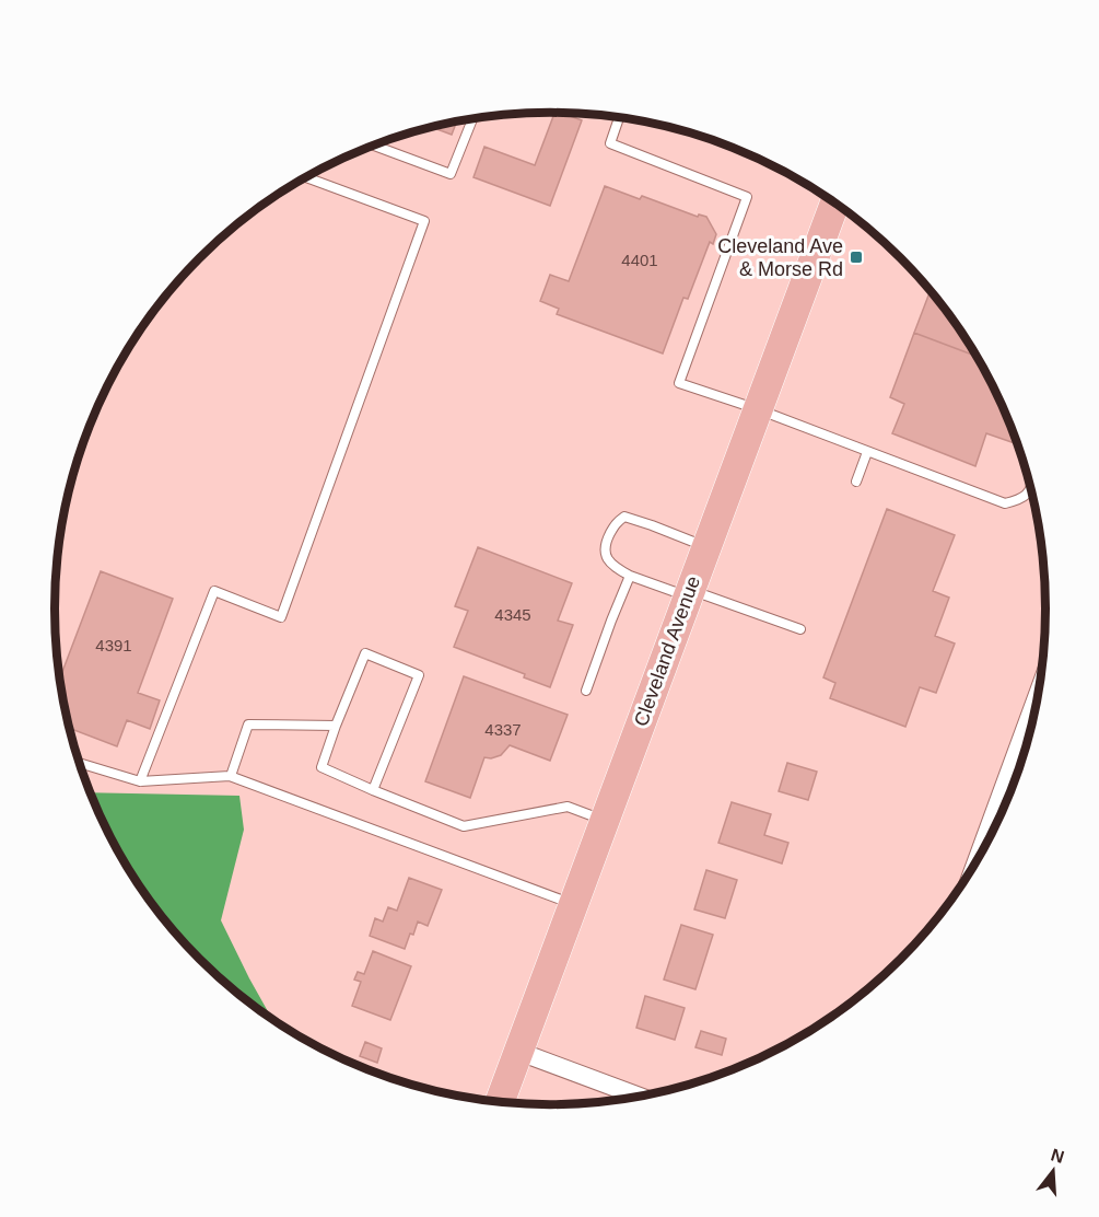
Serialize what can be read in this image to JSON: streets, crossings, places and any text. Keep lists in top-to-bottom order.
{
  "streets": {
    "main road": ["Cleveland Avenue"]
  },
  "places": {
    "transit": ["Cleveland Ave & Morse Rd"]
  },
  "house_numbers": [
    "4401",
    "4345",
    "4391",
    "4337"
  ],
  "north": "top"
}
